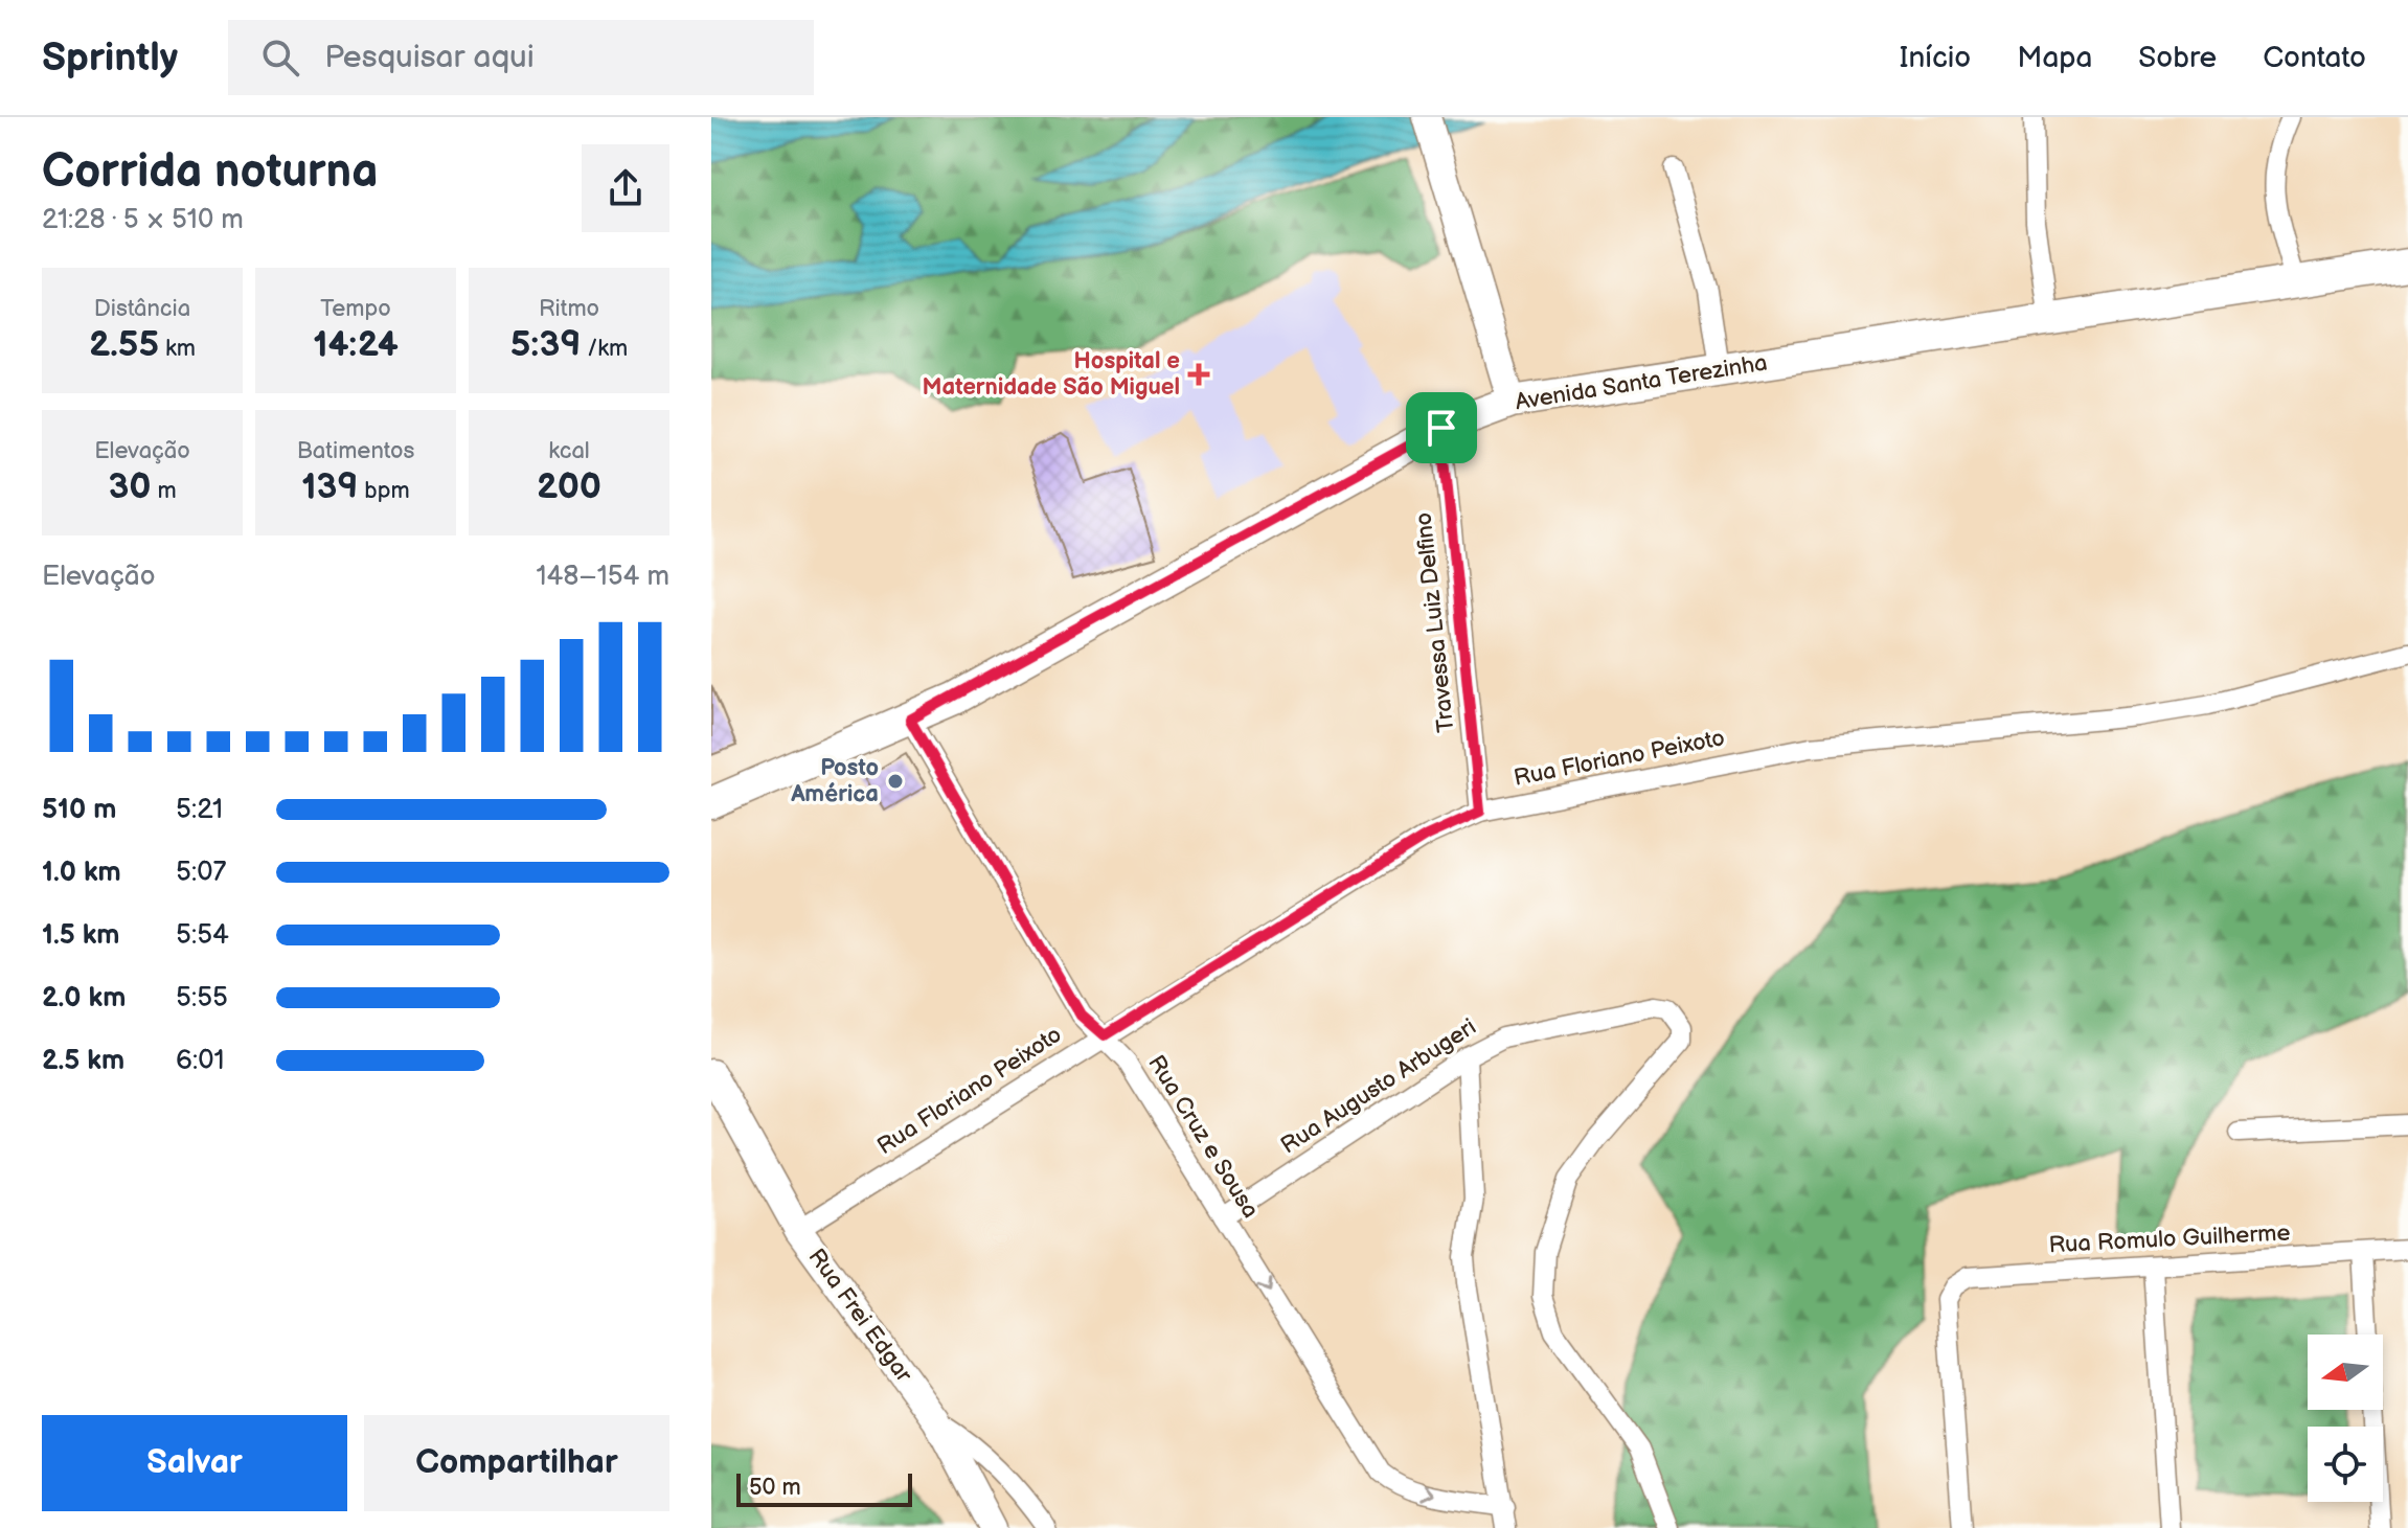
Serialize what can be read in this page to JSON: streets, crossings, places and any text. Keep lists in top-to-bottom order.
{
  "streets": {
    "main road": ["Avenida Santa Terezinha"],
    "street": [
      "Travessa Luiz Delfino",
      "Rua Floriano Peixoto",
      "Rua Augusto Arbugeri",
      "Rua Cruz e Sousa",
      "Rua Romulo Guilherme",
      "Rua Frei Edgar"
    ]
  },
  "crossings": [
    ["Avenida Santa Terezinha", "Travessa Luiz Delfino"],
    ["Avenida Santa Terezinha", "Rua Cruz e Sousa"],
    ["Travessa Luiz Delfino", "Rua Floriano Peixoto"],
    ["Rua Floriano Peixoto", "Rua Cruz e Sousa"],
    ["Rua Floriano Peixoto", "Rua Frei Edgar"],
    ["Rua Augusto Arbugeri", "Rua Cruz e Sousa"]
  ],
  "one_way": ["Rua Cruz e Sousa"],
  "places": {
    "health": ["Hospital e Maternidade São Miguel"],
    "other": ["Posto América"]
  },
  "scale_bar": "50 m",
  "north": "left",
  "page": {
    "header": "Sprintly",
    "search": "Pesquisar aqui",
    "nav": [
      "Início",
      "Mapa",
      "Sobre",
      "Contato"
    ],
    "heading": ["Corrida noturna", "21:28 · 5 × 510 m"],
    "stats": [
      ["Distância", "2.55 km"],
      ["Tempo", "14:24"],
      ["Ritmo", "5:39 /km"],
      ["Elevação", "30 m"],
      ["Batimentos", "139 bpm"],
      ["kcal", "200"]
    ],
    "chart": ["Elevação", "148–154 m"],
    "list": [
      {
        "name": "510 m",
        "note": "5:21"
      },
      {
        "name": "1.0 km",
        "note": "5:07"
      },
      {
        "name": "1.5 km",
        "note": "5:54"
      },
      {
        "name": "2.0 km",
        "note": "5:55"
      },
      {
        "name": "2.5 km",
        "note": "6:01"
      }
    ],
    "buttons": ["Salvar", "Compartilhar"],
    "scale": "50 m"
  }
}
